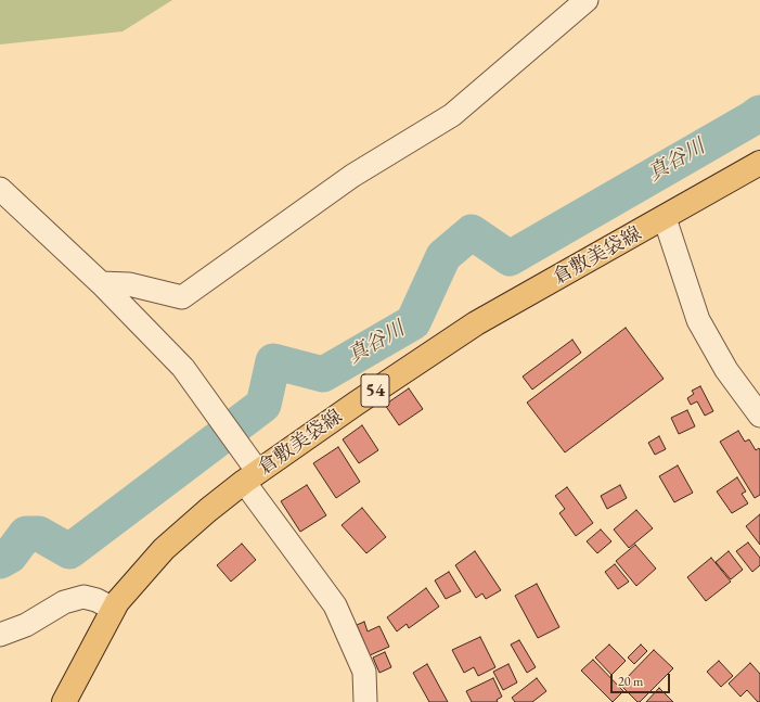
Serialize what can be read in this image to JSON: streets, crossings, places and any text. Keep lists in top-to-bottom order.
{
  "streets": {
    "main road": ["倉敷美袋線", "54"]
  },
  "water": ["真谷川"],
  "scale_bar": "20 m"
}
